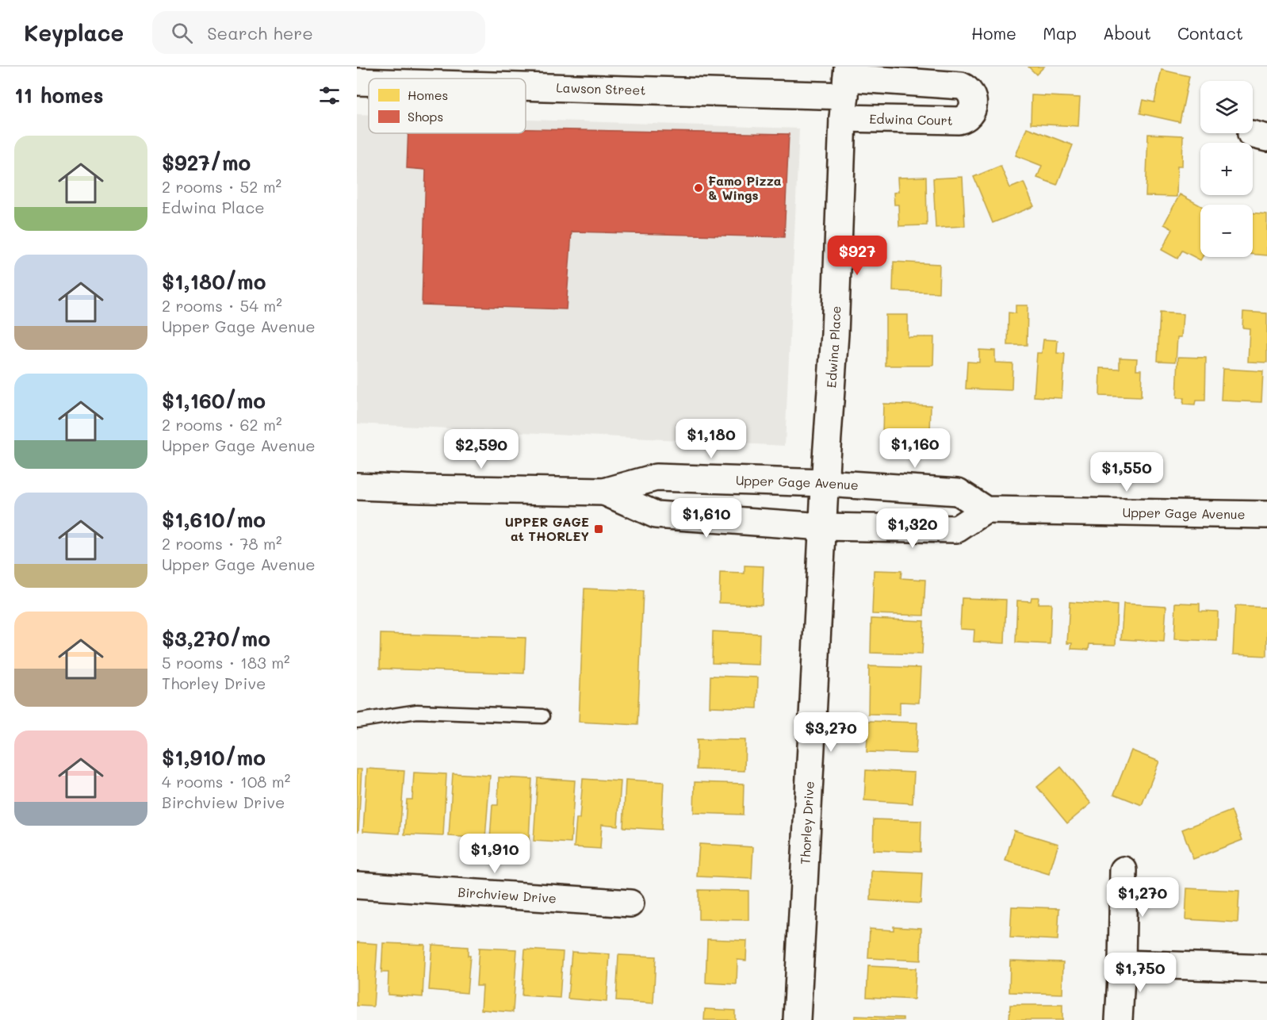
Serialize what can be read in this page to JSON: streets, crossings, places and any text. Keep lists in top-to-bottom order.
{
  "streets": {
    "street": [
      "Lawson Street",
      "Edwina Place",
      "Upper Gage Avenue",
      "Thorley Drive",
      "Birchview Drive"
    ]
  },
  "crossings": [
    ["Lawson Street", "Edwina Place"],
    ["Edwina Place", "Upper Gage Avenue"],
    ["Edwina Place", "Thorley Drive"],
    ["Upper Gage Avenue", "Thorley Drive"]
  ],
  "places": {
    "other": ["Famo Pizza & Wings"],
    "transit": ["UPPER GAGE at THORLEY"]
  },
  "legend": ["Homes", "Shops"],
  "page": {
    "header": "Keyplace",
    "search": "Search here",
    "nav": [
      "Home",
      "Map",
      "About",
      "Contact"
    ],
    "heading": "11 homes",
    "map_buttons": ["+", "−"],
    "list": [
      {
        "name": "$927/mo",
        "note": "2 rooms · 52 m² · Edwina Place"
      },
      {
        "name": "$1,180/mo",
        "note": "2 rooms · 54 m² · Upper Gage Avenue"
      },
      {
        "name": "$1,160/mo",
        "note": "2 rooms · 62 m² · Upper Gage Avenue"
      },
      {
        "name": "$1,610/mo",
        "note": "2 rooms · 78 m² · Upper Gage Avenue"
      },
      {
        "name": "$3,270/mo",
        "note": "5 rooms · 183 m² · Thorley Drive"
      },
      {
        "name": "$1,910/mo",
        "note": "4 rooms · 108 m² · Birchview Drive"
      }
    ],
    "price": [
      "$927",
      "$1,180",
      "$1,160",
      "$2,590",
      "$1,550",
      "$1,610",
      "$1,320",
      "$3,270",
      "$1,910",
      "$1,270",
      "$1,750"
    ]
  }
}
